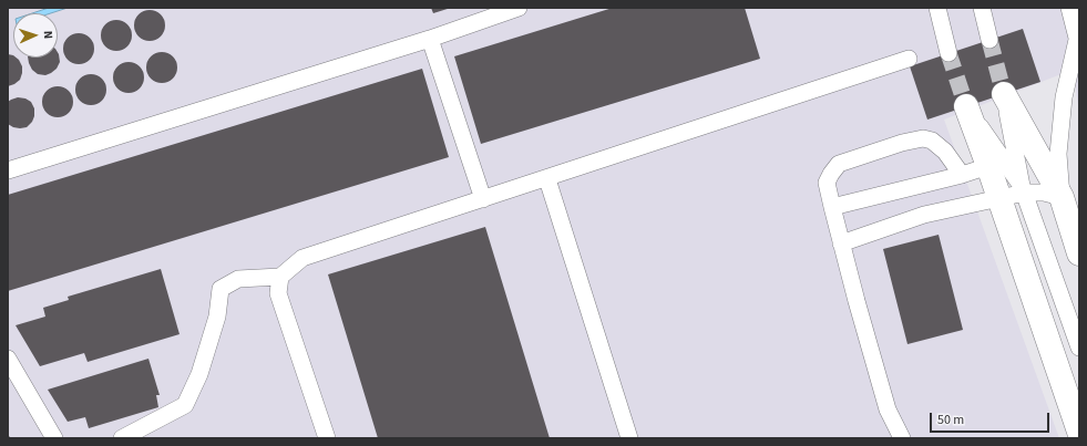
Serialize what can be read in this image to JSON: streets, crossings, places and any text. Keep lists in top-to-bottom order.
{
  "scale_bar": "50 m",
  "north": "right"
}
